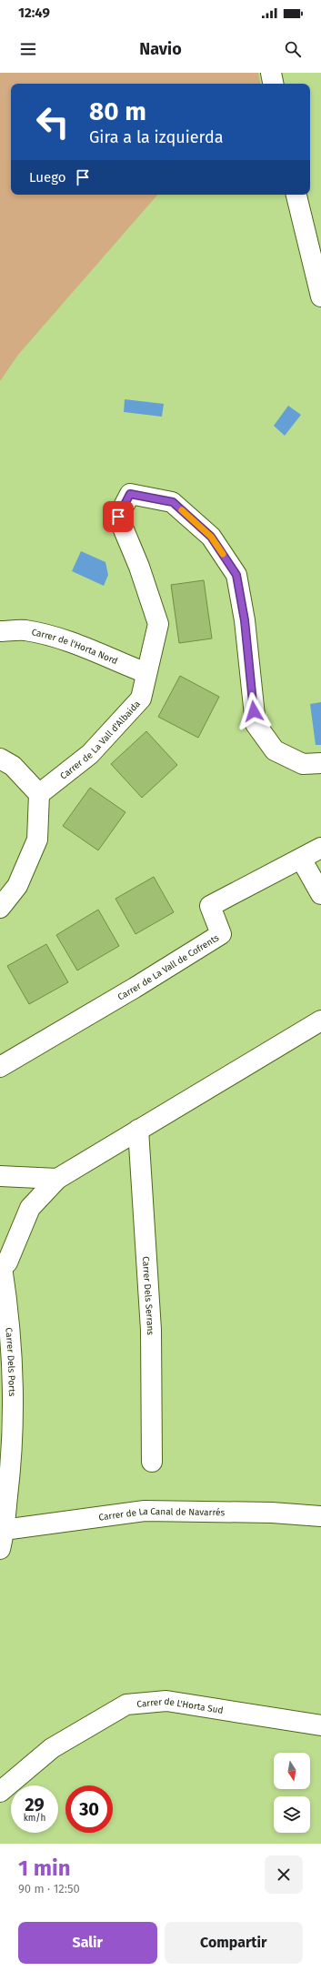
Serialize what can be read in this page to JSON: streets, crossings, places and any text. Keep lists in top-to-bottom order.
{
  "streets": {
    "street": [
      "Carrer de l'Horta Nord",
      "Carrer de La Vall d'Albaida",
      "Carrer de La Vall de Cofrents",
      "Carrer Dels Serrans",
      "Carrer Dels Ports",
      "Carrer de La Canal de Navarrés",
      "Carrer de L'Horta Sud"
    ]
  },
  "crossings": [
    ["Carrer de l'Horta Nord", "Carrer de La Vall d'Albaida"],
    ["Carrer Dels Ports", "Carrer de La Canal de Navarrés"]
  ],
  "north": "bottom",
  "page": {
    "status": "12:49",
    "header": "Navio",
    "turn": ["80 m", "Gira a la izquierda"],
    "then": "Luego",
    "speed": "29 km/h",
    "limit": "30",
    "heading": ["1 min", "90 m · 12:50"],
    "buttons": ["Salir", "Compartir"]
  }
}
